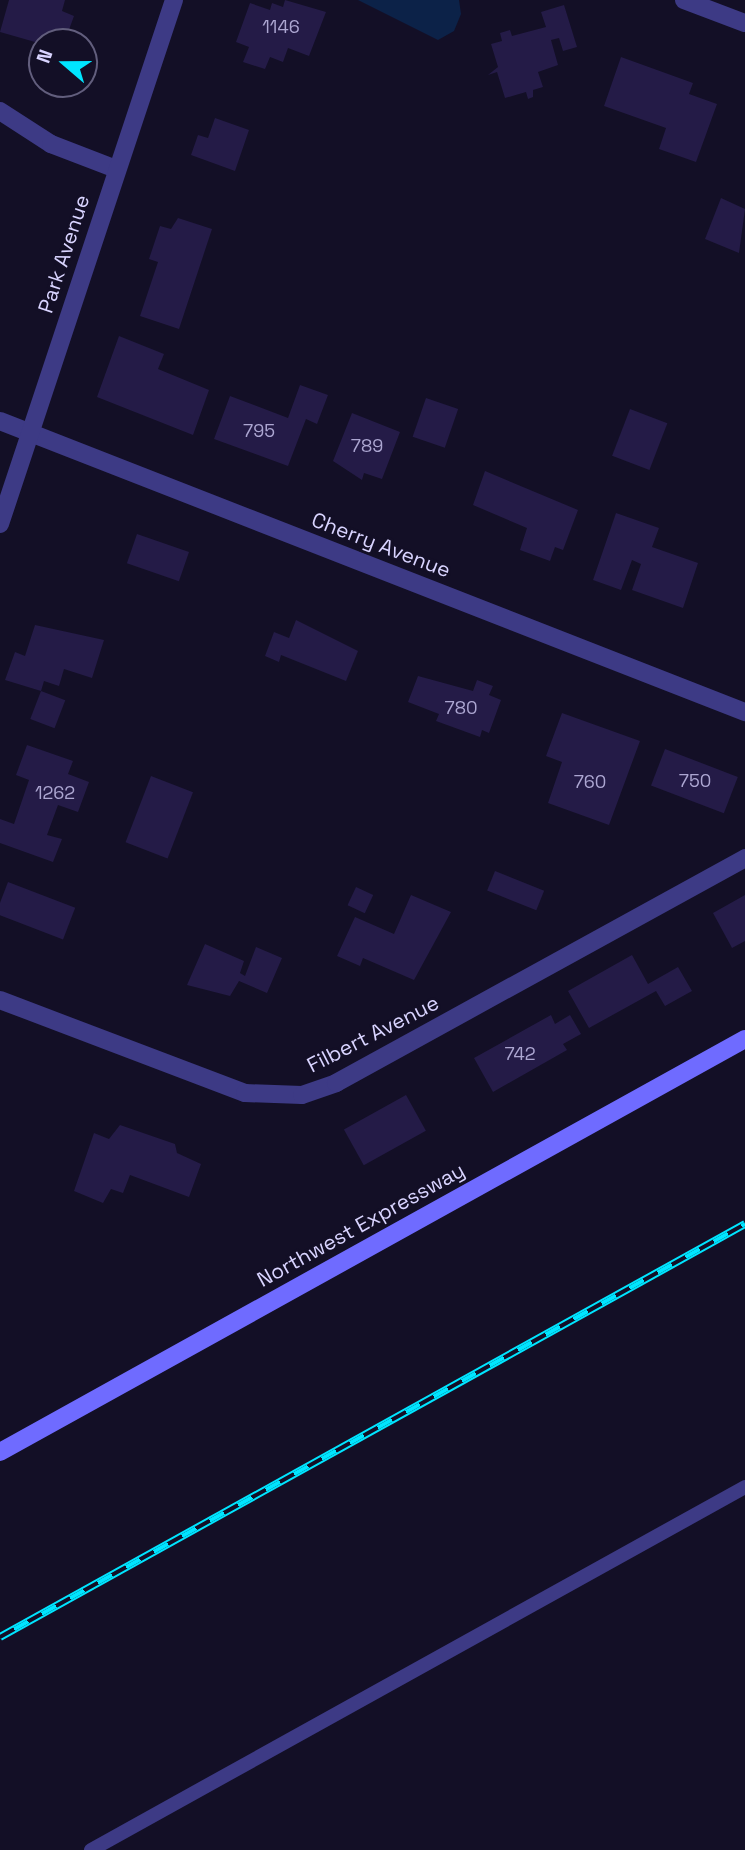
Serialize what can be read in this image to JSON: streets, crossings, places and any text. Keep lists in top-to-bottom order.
{
  "streets": {
    "main road": ["Northwest Expressway"],
    "street": ["Park Avenue", "Cherry Avenue", "Filbert Avenue"]
  },
  "crossings": [
    ["Park Avenue", "Cherry Avenue"]
  ],
  "house_numbers": [
    "1146",
    "795",
    "789",
    "780",
    "750",
    "760",
    "1262",
    "742"
  ],
  "north": "left"
}
